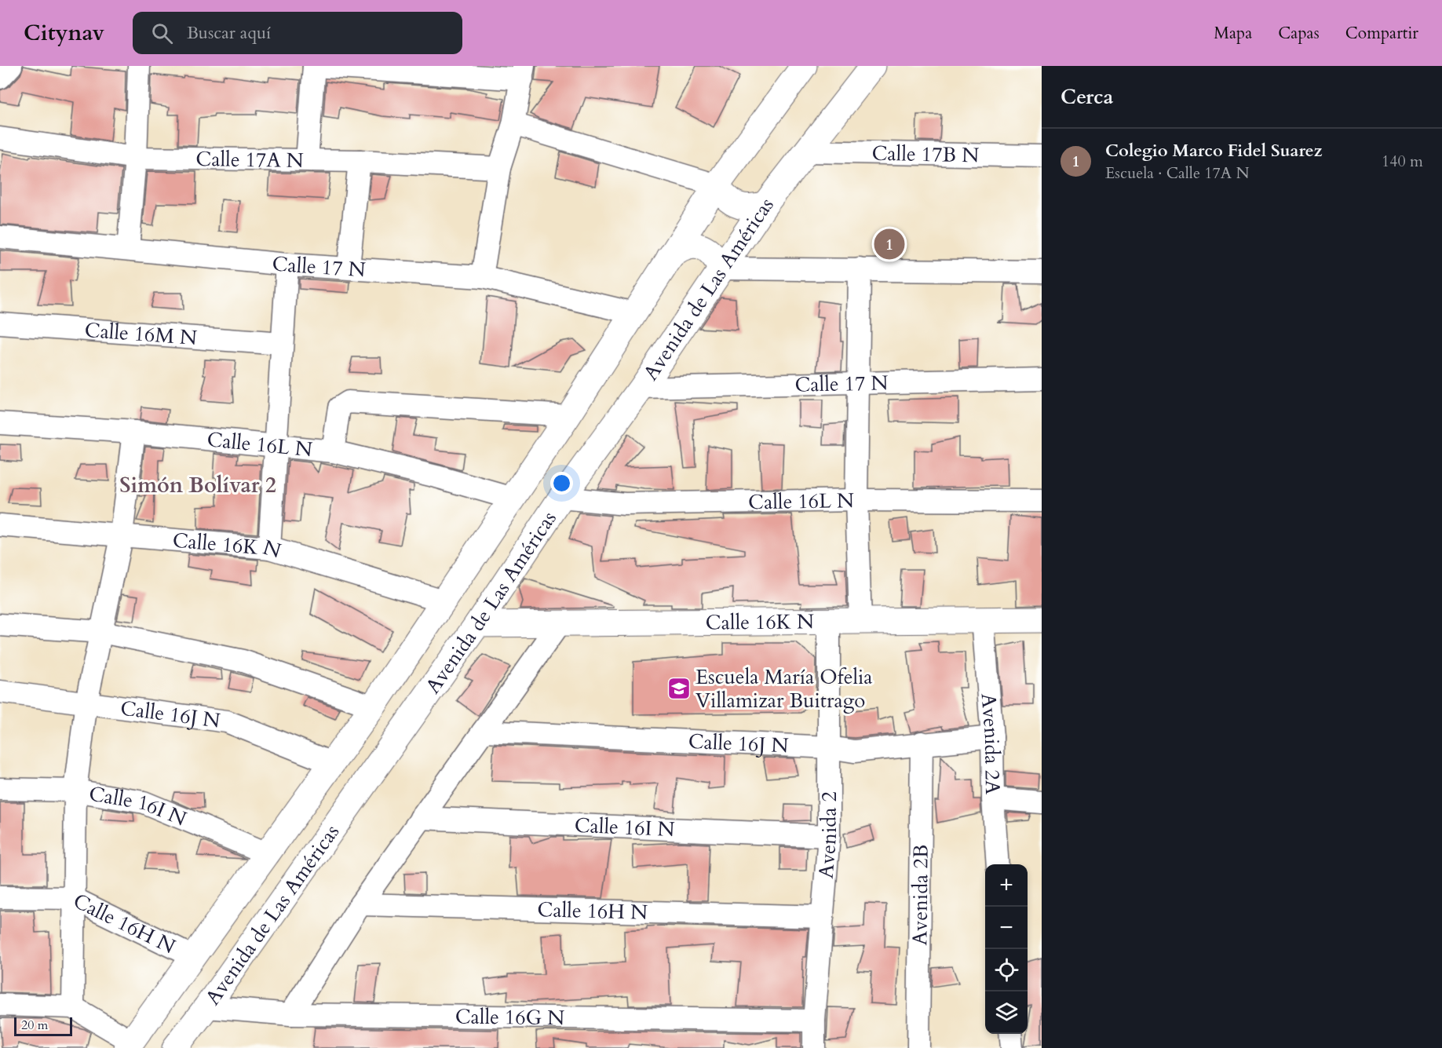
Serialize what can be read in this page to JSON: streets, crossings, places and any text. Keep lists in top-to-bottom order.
{
  "streets": {
    "main road": ["Avenida de Las Américas", "Calle 16K N"],
    "street": [
      "Calle 17B N",
      "Calle 17A N",
      "Calle 17 N",
      "Calle 16M N",
      "Calle 16L N",
      "Calle 16J N",
      "Avenida 2A",
      "Calle 16I N",
      "Avenida 2",
      "Avenida 2B",
      "Calle 16H N",
      "Calle 16G N"
    ]
  },
  "crossings": [
    ["Calle 17B N", "Avenida de Las Américas"],
    ["Calle 17 N", "Avenida de Las Américas"],
    ["Avenida de Las Américas", "Calle 16L N"],
    ["Avenida de Las Américas", "Calle 16K N"],
    ["Avenida de Las Américas", "Calle 16J N"],
    ["Avenida de Las Américas", "Calle 16I N"],
    ["Avenida de Las Américas", "Calle 16H N"],
    ["Avenida de Las Américas", "Calle 16G N"],
    ["Calle 16K N", "Avenida 2A"],
    ["Calle 16K N", "Avenida 2"],
    ["Calle 16J N", "Avenida 2A"],
    ["Calle 16J N", "Avenida 2"],
    ["Calle 16J N", "Avenida 2B"],
    ["Calle 16I N", "Avenida 2"],
    ["Avenida 2", "Calle 16H N"],
    ["Avenida 2", "Calle 16G N"]
  ],
  "districts": ["Simón Bolívar 2"],
  "places": {
    "school or university": ["Escuela María Ofelia Villamizar Buitrago"]
  },
  "scale_bar": "20 m",
  "page": {
    "header": "Citynav",
    "search": "Buscar aquí",
    "nav": ["Mapa", "Capas", "Compartir"],
    "heading": "Cerca",
    "list": [
      {
        "mark": "1",
        "name": "Colegio Marco Fidel Suarez",
        "note": "Escuela · Calle 17A N",
        "value": "140 m"
      }
    ],
    "pins": "1",
    "map_buttons": ["+", "−"],
    "scale": "20 m"
  }
}
